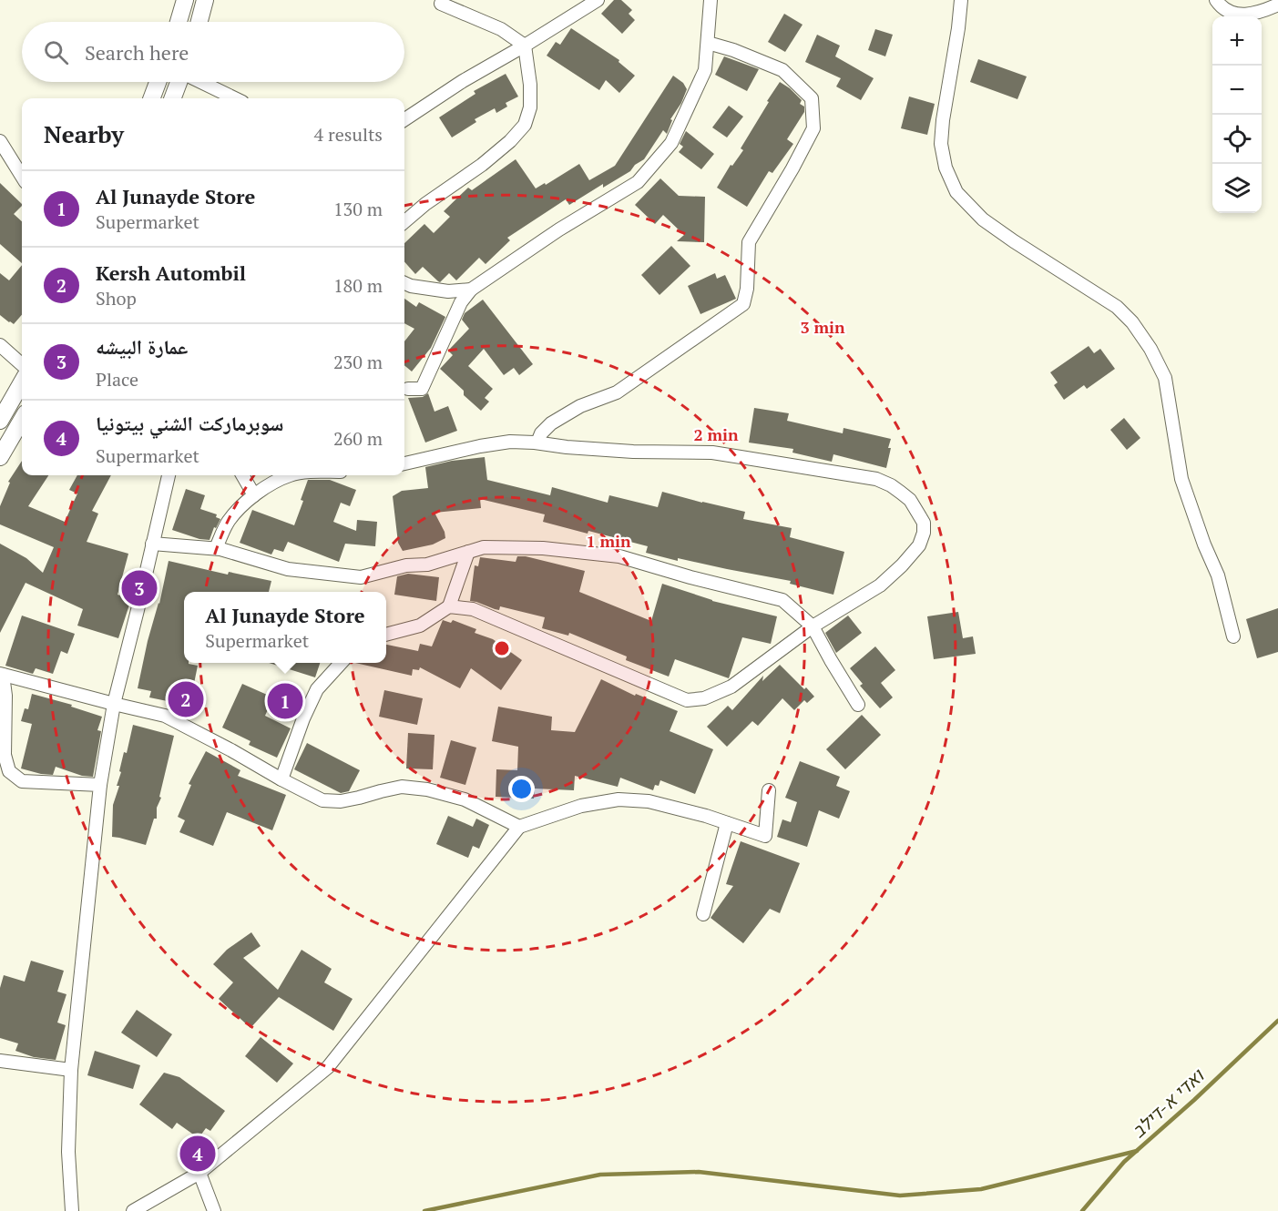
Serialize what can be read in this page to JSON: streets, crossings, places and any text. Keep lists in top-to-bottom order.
{
  "water": ["ואדי א-דילב"],
  "page": {
    "map_buttons": ["+", "−"],
    "search": "Search here",
    "heading": ["Nearby", "4 results"],
    "list": [
      {
        "mark": "1",
        "name": "Al Junayde Store",
        "note": "Supermarket",
        "value": "130 m"
      },
      {
        "mark": "2",
        "name": "Kersh Autombil",
        "note": "Shop",
        "value": "180 m"
      },
      {
        "mark": "3",
        "name": "عمارة البيشه",
        "note": "Place",
        "value": "230 m"
      },
      {
        "mark": "4",
        "name": "سوبرماركت الشني بيتونيا",
        "note": "Supermarket",
        "value": "260 m"
      }
    ],
    "pins": [
      "3",
      "2",
      "1",
      "4"
    ],
    "popup": ["Al Junayde Store", "Supermarket"]
  },
  "rings": ["3 min", "2 min", "1 min"]
}
